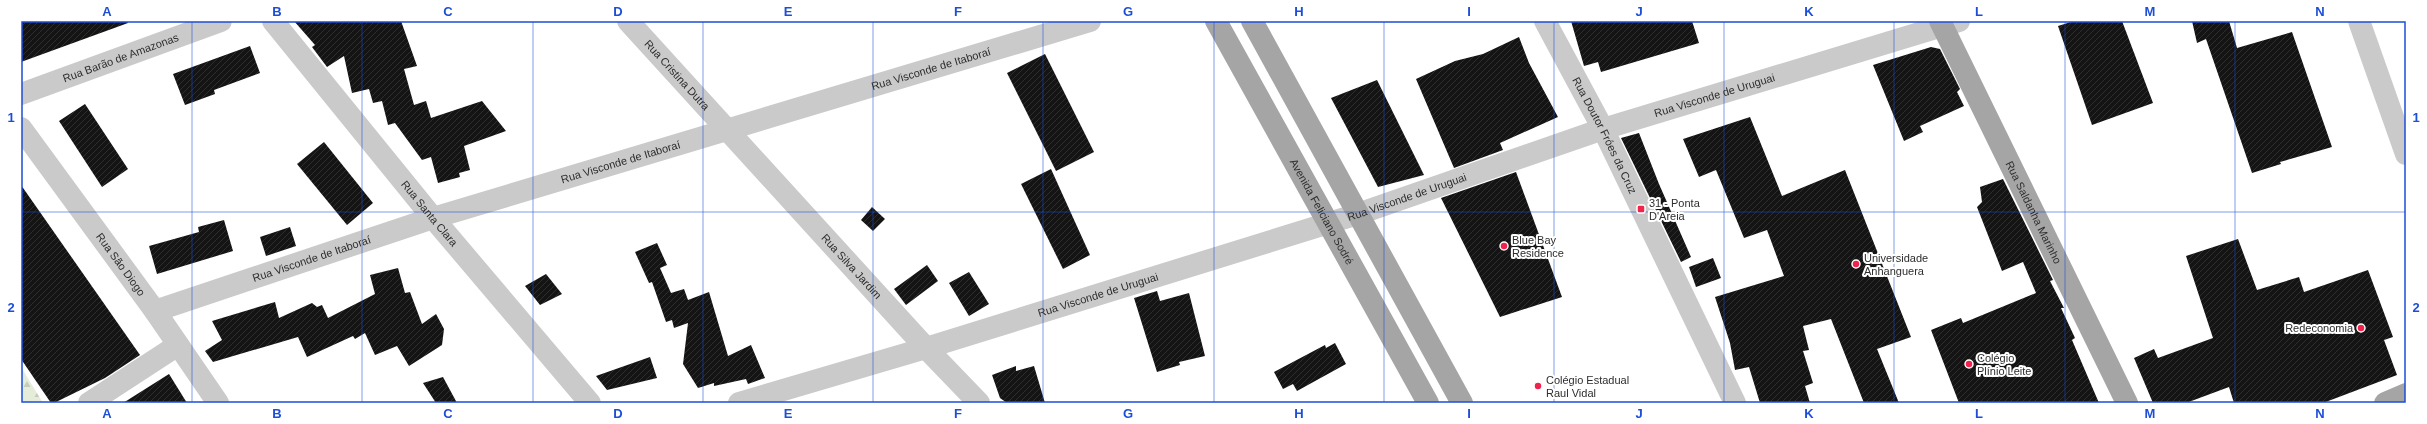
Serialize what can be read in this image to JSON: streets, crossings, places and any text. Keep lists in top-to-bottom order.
{
  "streets": {
    "main road": ["Avenida Feliciano Sodré", "Rua Saldanha Marinho"],
    "street": [
      "Rua Barão de Amazonas",
      "Rua Visconde de Itaboraí",
      "Rua Cristina Dutra",
      "Rua Visconde de Uruguai",
      "Rua Doutor Fróes da Cruz",
      "Rua Santa Clara",
      "Rua São Diogo",
      "Rua Silva Jardim"
    ]
  },
  "crossings": [
    ["Rua Visconde de Itaboraí", "Rua Cristina Dutra"],
    ["Rua Visconde de Itaboraí", "Rua Santa Clara"],
    ["Rua Visconde de Itaboraí", "Rua São Diogo"],
    ["Rua Visconde de Itaboraí", "Rua Silva Jardim"],
    ["Rua Cristina Dutra", "Rua Silva Jardim"],
    ["Rua Visconde de Uruguai", "Rua Doutor Fróes da Cruz"],
    ["Rua Visconde de Uruguai", "Avenida Feliciano Sodré"],
    ["Rua Visconde de Uruguai", "Rua Saldanha Marinho"],
    ["Rua Visconde de Uruguai", "Rua Silva Jardim"]
  ],
  "places": {
    "transit": ["31 - Ponta D'Areia"],
    "other": [
      "Blue Bay Residence",
      "Universidade Anhanguera",
      "Redeconomia",
      "Colégio Plínio Leite",
      "Colégio Estadual Raul Vidal"
    ]
  },
  "grid": {
    "columns": [
      "A",
      "B",
      "C",
      "D",
      "E",
      "F",
      "G",
      "H",
      "I",
      "J",
      "K",
      "L",
      "M",
      "N"
    ],
    "rows": ["1", "2"]
  }
}
